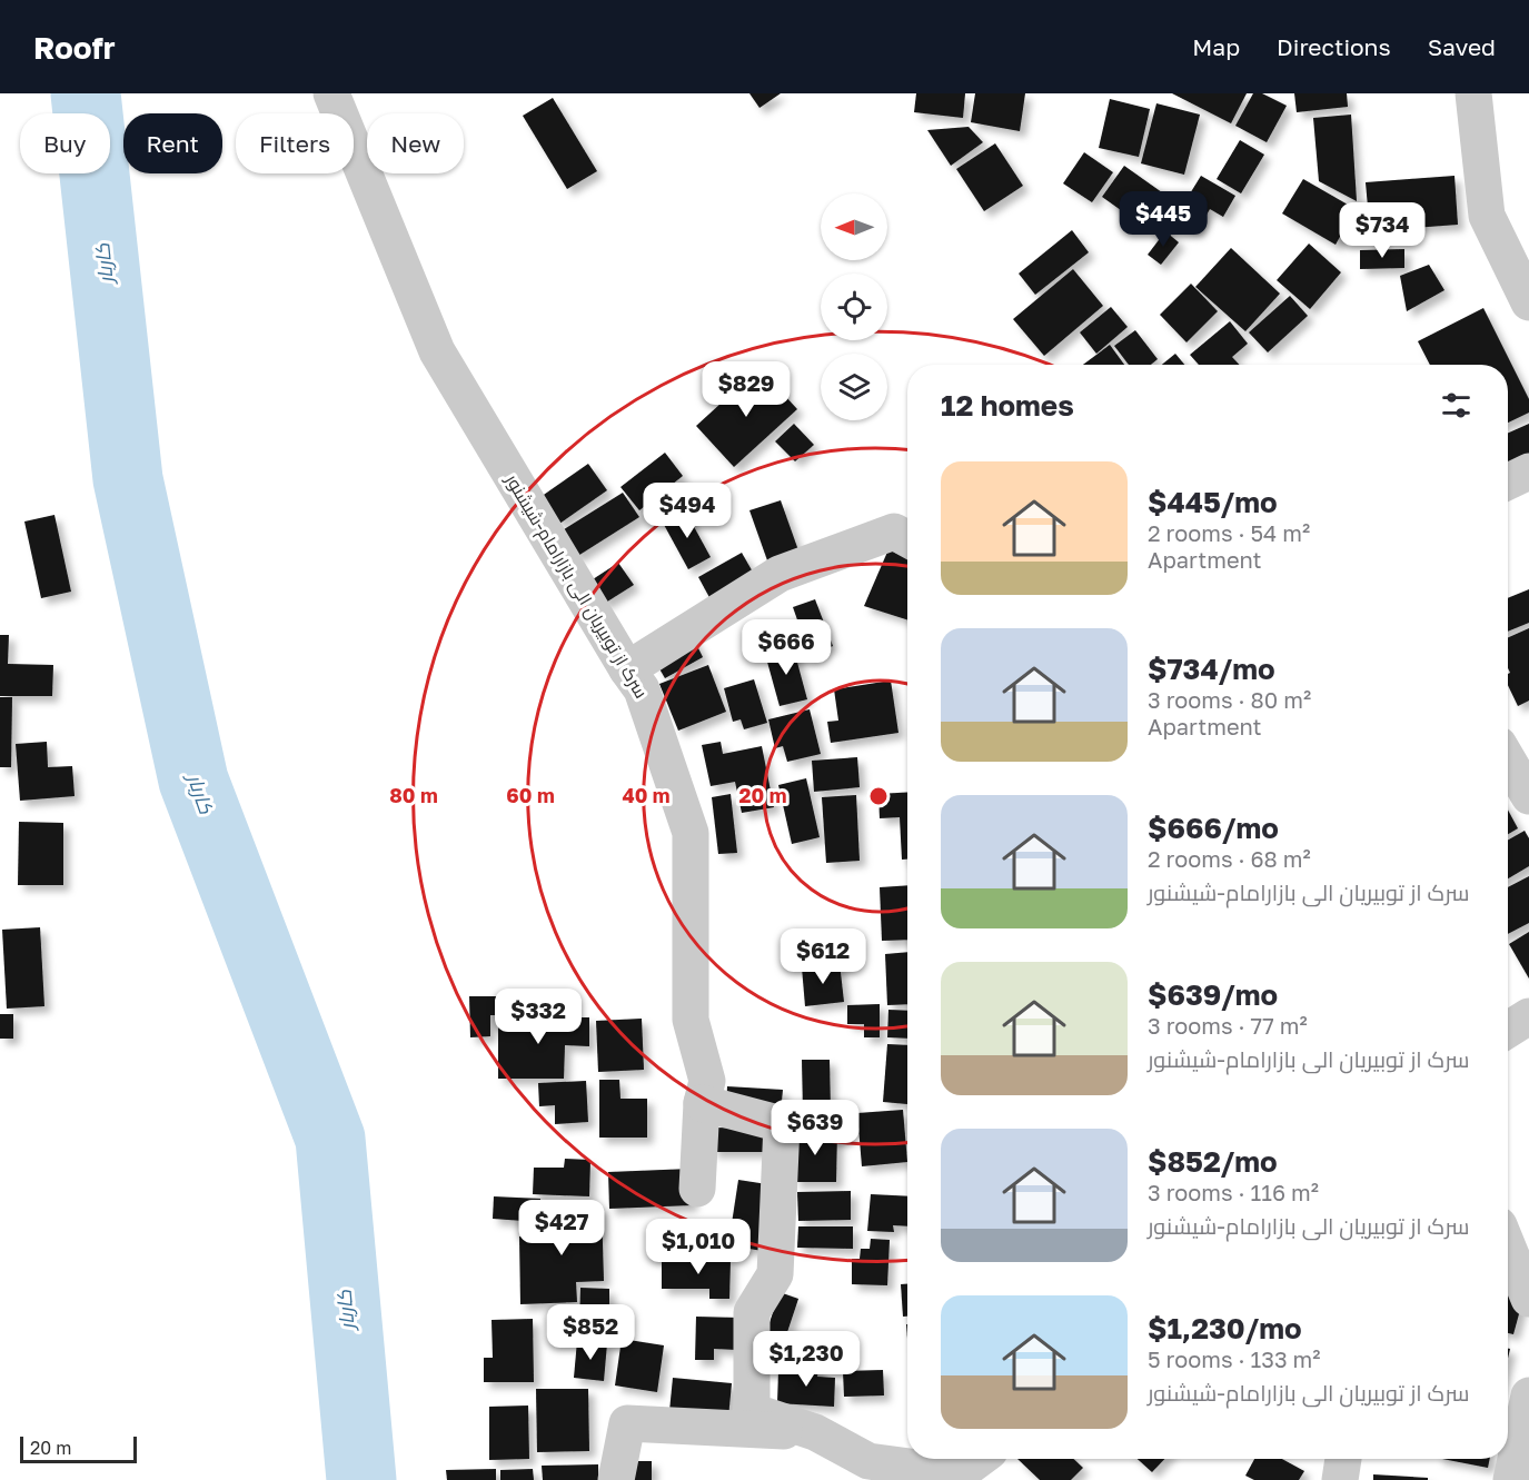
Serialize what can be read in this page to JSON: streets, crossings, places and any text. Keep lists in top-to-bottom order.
{
  "streets": {
    "street": ["سرک از توبیریان الی بازارامام-شیشنور"]
  },
  "water": ["کاربار"],
  "scale_bar": "20 m",
  "north": "left",
  "page": {
    "header": "Roofr",
    "nav": ["Map", "Directions", "Saved"],
    "chip": [
      "Buy",
      "Rent",
      "Filters",
      "New"
    ],
    "price": [
      "$445",
      "$734",
      "$829",
      "$494",
      "$666",
      "$612",
      "$332",
      "$639",
      "$427",
      "$1,010",
      "$852",
      "$1,230"
    ],
    "heading": "12 homes",
    "list": [
      {
        "name": "$445/mo",
        "note": "2 rooms · 54 m² · Apartment"
      },
      {
        "name": "$734/mo",
        "note": "3 rooms · 80 m² · Apartment"
      },
      {
        "name": "$666/mo",
        "note": "2 rooms · 68 m² · سرک از توبیریان الی بازارامام-شیشنور"
      },
      {
        "name": "$639/mo",
        "note": "3 rooms · 77 m² · سرک از توبیریان الی بازارامام-شیشنور"
      },
      {
        "name": "$852/mo",
        "note": "3 rooms · 116 m² · سرک از توبیریان الی بازارامام-شیشنور"
      },
      {
        "name": "$1,230/mo",
        "note": "5 rooms · 133 m² · سرک از توبیریان الی بازارامام-شیشنور"
      }
    ],
    "scale": "20 m"
  },
  "rings": [
    "60 m",
    "40 m",
    "20 m",
    "80 m"
  ]
}
